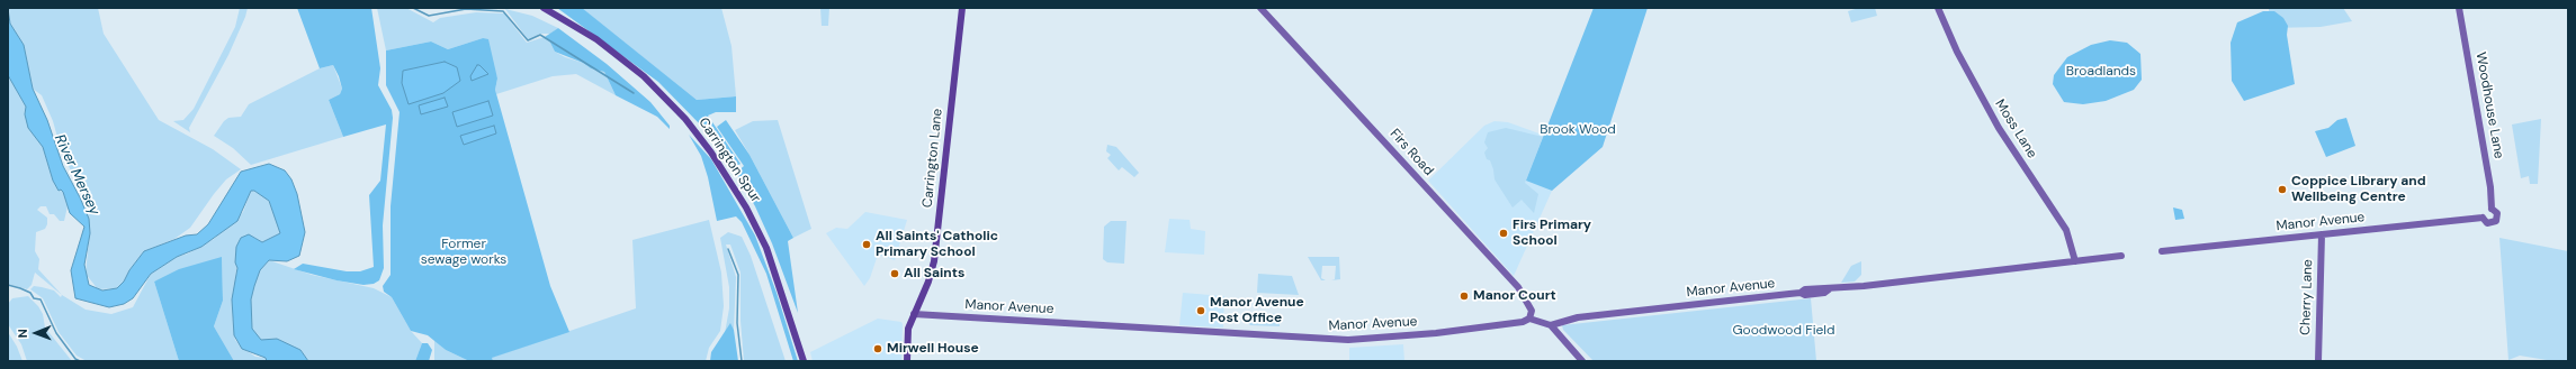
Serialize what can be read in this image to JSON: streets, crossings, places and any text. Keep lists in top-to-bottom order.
{
  "streets": {
    "main road": ["Carrington Lane", "Carrington Spur"],
    "street": [
      "Woodhouse Lane",
      "Moss Lane",
      "Firs Road",
      "Manor Avenue",
      "Cherry Lane"
    ]
  },
  "crossings": [
    ["Woodhouse Lane", "Manor Avenue"],
    ["Moss Lane", "Manor Avenue"],
    ["Firs Road", "Manor Avenue"],
    ["Carrington Lane", "Manor Avenue"],
    ["Manor Avenue", "Cherry Lane"]
  ],
  "water": ["River Mersey"],
  "parks": [
    "Broadlands",
    "Brook Wood",
    "Former sewage works",
    "Goodwood Field"
  ],
  "places": [
    "Coppice Library and Wellbeing Centre",
    "Firs Primary School",
    "All Saints' Catholic Primary School",
    "All Saints",
    "Manor Court",
    "Manor Avenue Post Office",
    "Mirwell House"
  ],
  "north": "left"
}
